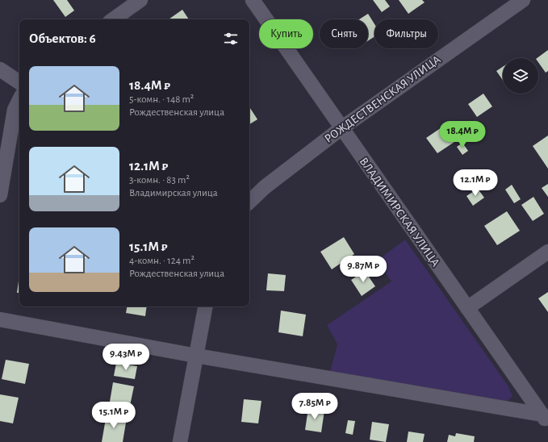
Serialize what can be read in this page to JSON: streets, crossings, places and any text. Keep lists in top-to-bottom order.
{
  "streets": {
    "street": ["РОЖДЕСТВЕНСКАЯ УЛИЦА", "ВЛАДИМИРСКАЯ УЛИЦА"]
  },
  "crossings": [
    ["РОЖДЕСТВЕНСКАЯ УЛИЦА", "ВЛАДИМИРСКАЯ УЛИЦА"]
  ],
  "page": {
    "chip": ["Купить", "Снять", "Фильтры"],
    "heading": "Объектов: 6",
    "list": [
      {
        "name": "18.4M ₽",
        "note": "5-комн. · 148 m² · Рождественская улица"
      },
      {
        "name": "12.1M ₽",
        "note": "3-комн. · 83 m² · Владимирская улица"
      },
      {
        "name": "15.1M ₽",
        "note": "4-комн. · 124 m² · Рождественская улица"
      }
    ],
    "price": [
      "18.4M ₽",
      "12.1M ₽",
      "9.87M ₽",
      "9.43M ₽",
      "7.85M ₽",
      "15.1M ₽"
    ]
  }
}
